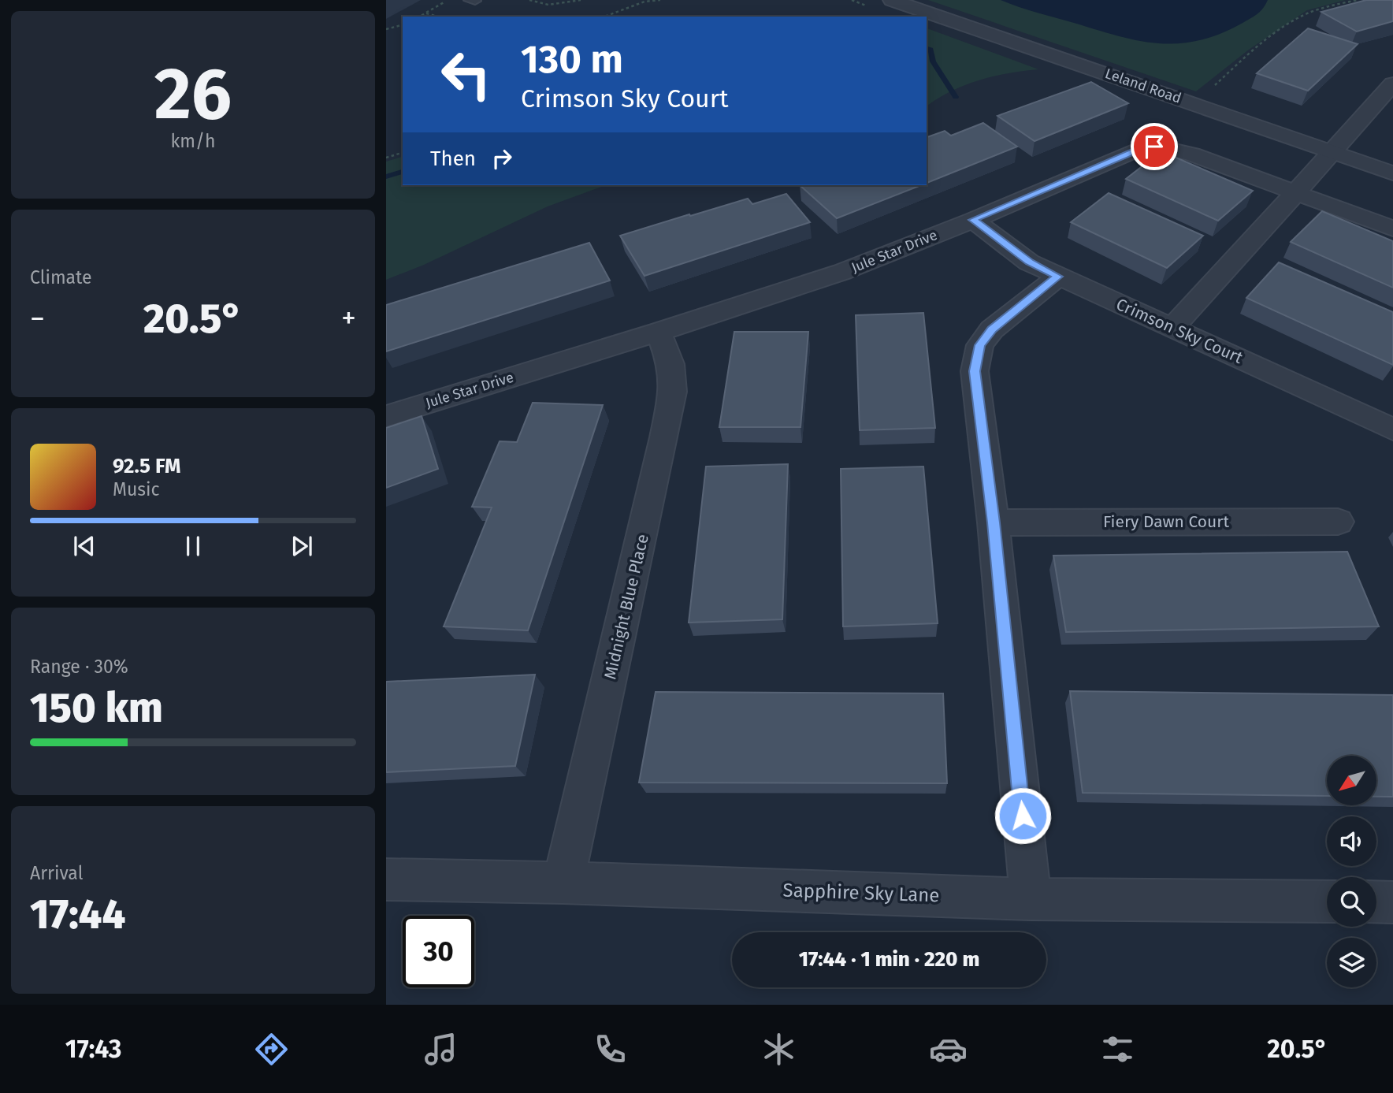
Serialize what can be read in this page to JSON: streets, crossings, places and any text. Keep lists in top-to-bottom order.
{
  "streets": {
    "street": [
      "Leland Road",
      "Jule Star Drive",
      "Crimson Sky Court",
      "Fiery Dawn Court",
      "Midnight Blue Place",
      "Sapphire Sky Lane"
    ]
  },
  "crossings": [
    ["Jule Star Drive", "Crimson Sky Court"],
    ["Jule Star Drive", "Midnight Blue Place"],
    ["Midnight Blue Place", "Sapphire Sky Lane"]
  ],
  "north": "bottom left",
  "page": {
    "tile": [
      ["26", "km/h"],
      "Climate",
      ["Range · 30%", "150 km"],
      ["Arrival", "17:44"]
    ],
    "turn": ["130 m", "Crimson Sky Court"],
    "then": "Then",
    "heat": ["−", "20.5°", "+"],
    "song": ["92.5 FM", "Music"],
    "limit": "30",
    "trip": "17:44 · 1 min · 220 m",
    "tabs": ["17:43", "20.5°"]
  }
}
